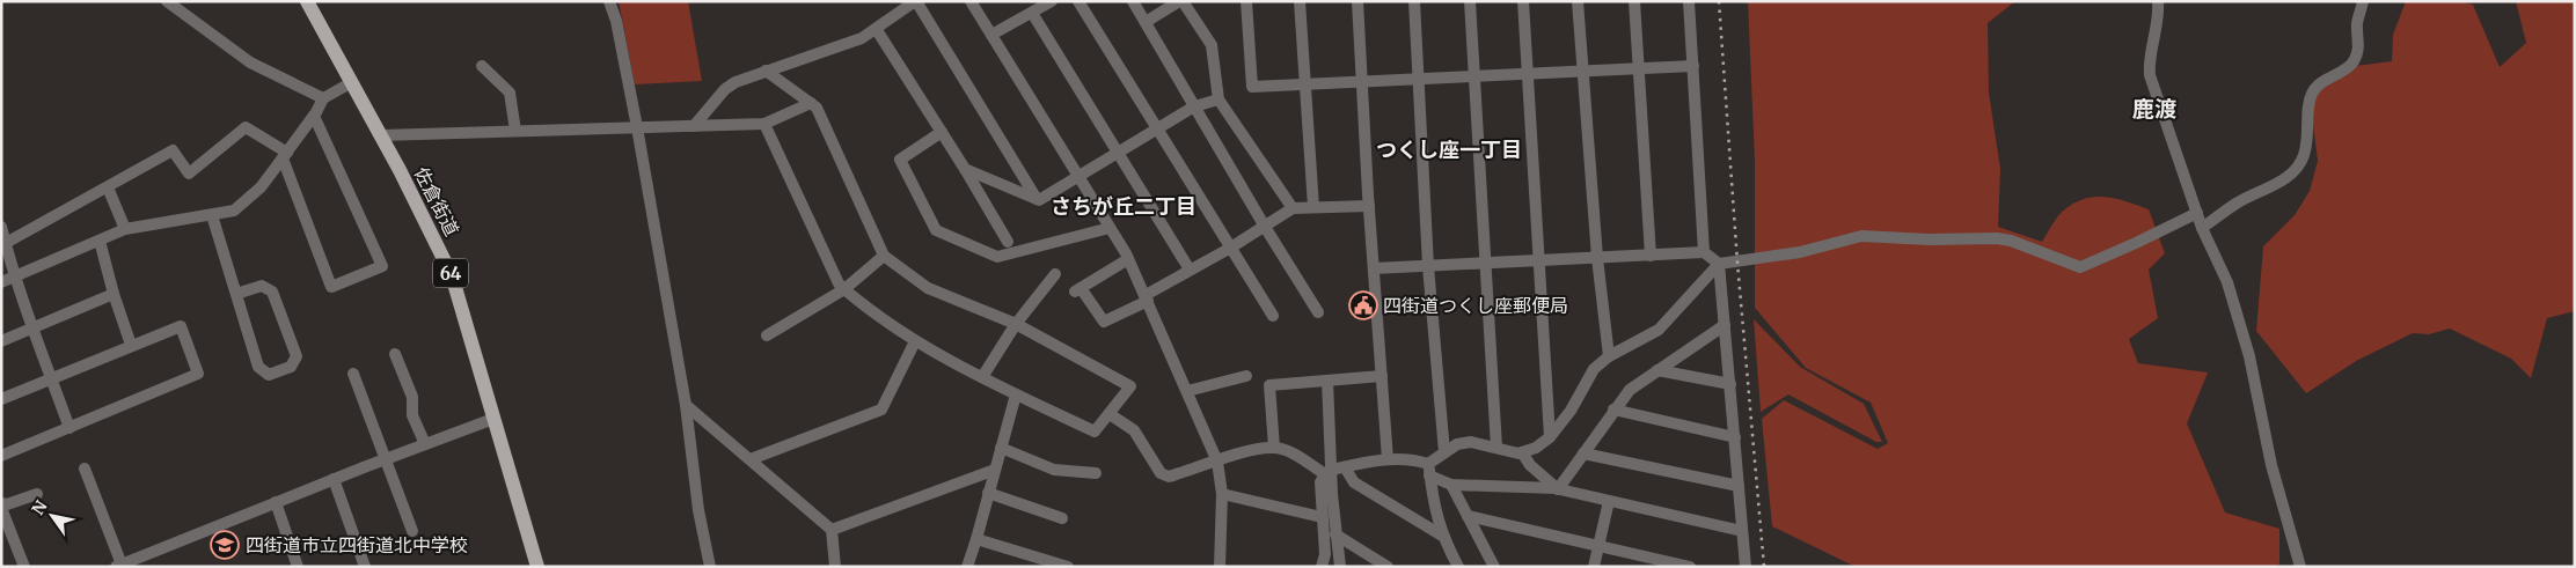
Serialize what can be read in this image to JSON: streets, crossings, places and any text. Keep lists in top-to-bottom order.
{
  "streets": {
    "main road": ["佐倉街道", "64"]
  },
  "districts": ["鹿渡", "つくし座一丁目", "さちが丘二丁目"],
  "places": {
    "public building": ["四街道つくし座郵便局"],
    "school or university": ["四街道市立四街道北中学校"]
  },
  "north": "top left"
}
